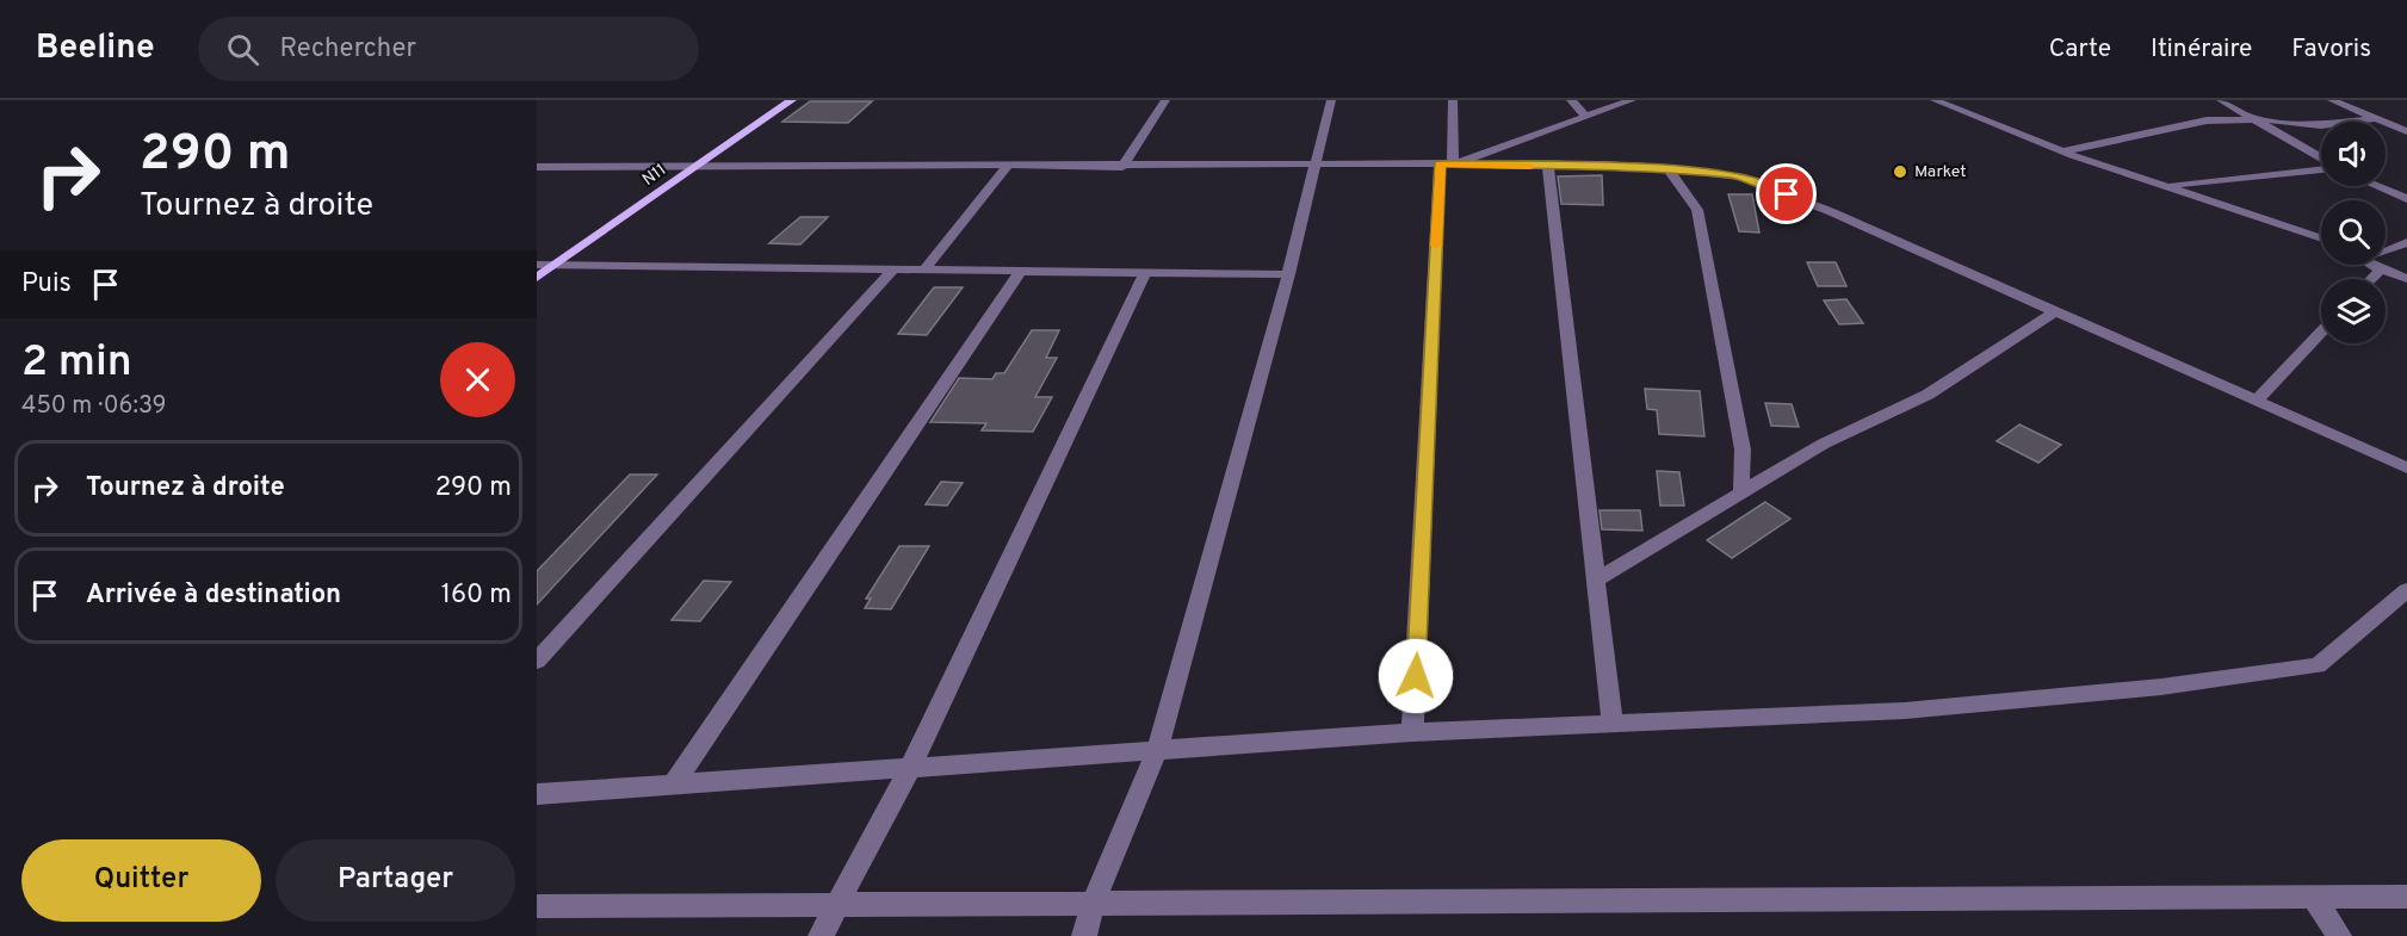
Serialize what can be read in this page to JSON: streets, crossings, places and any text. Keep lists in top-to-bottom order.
{
  "streets": {
    "main road": ["N11"]
  },
  "places": ["Market"],
  "page": {
    "header": "Beeline",
    "search": "Rechercher",
    "nav": ["Carte", "Itinéraire", "Favoris"],
    "turn": ["290 m", "Tournez à droite"],
    "then": "Puis",
    "heading": ["2 min", "450 m · 06:39"],
    "list": [
      {
        "name": "Tournez à droite",
        "value": "290 m"
      },
      {
        "name": "Arrivée à destination",
        "value": "160 m"
      }
    ],
    "buttons": ["Quitter", "Partager"]
  }
}
